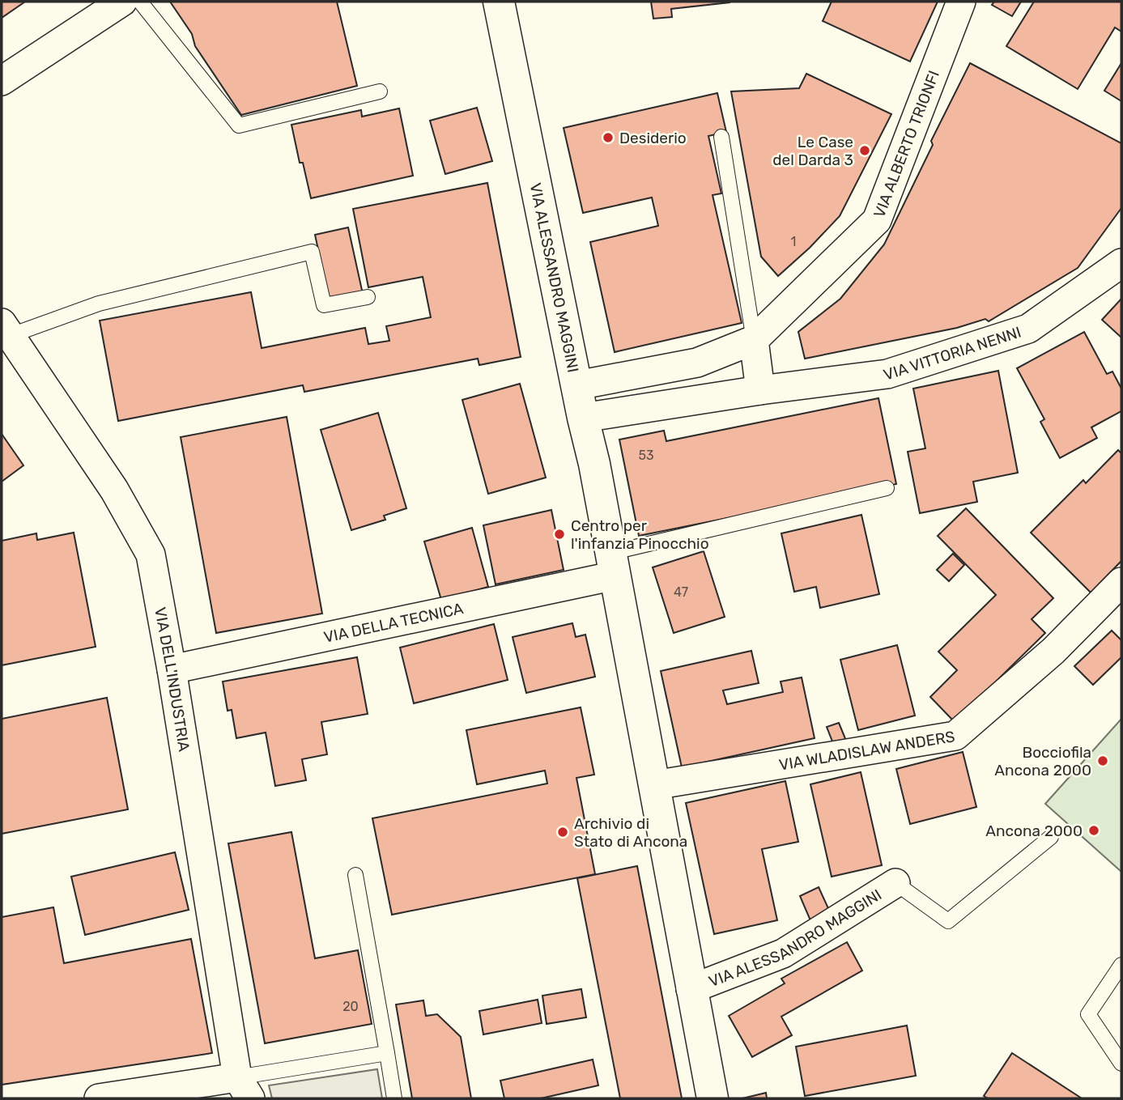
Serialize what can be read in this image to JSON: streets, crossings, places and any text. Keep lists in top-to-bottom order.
{
  "streets": {
    "main road": ["VIA ALESSANDRO MAGGINI"],
    "street": [
      "VIA ALBERTO TRIONFI",
      "VIA VITTORIA NENNI",
      "VIA DELLA TECNICA",
      "VIA DELL'INDUSTRIA",
      "VIA WLADISLAW ANDERS"
    ]
  },
  "crossings": [
    ["VIA ALESSANDRO MAGGINI", "VIA VITTORIA NENNI"],
    ["VIA ALESSANDRO MAGGINI", "VIA DELLA TECNICA"],
    ["VIA ALESSANDRO MAGGINI", "VIA WLADISLAW ANDERS"],
    ["VIA DELLA TECNICA", "VIA DELL'INDUSTRIA"]
  ],
  "places": [
    "Desiderio",
    "Le Case del Darda 3",
    "Centro per l'infanzia Pinocchio",
    "Bocciofila Ancona 2000",
    "Ancona 2000",
    "Archivio di Stato di Ancona"
  ],
  "house_numbers": [
    "1",
    "53",
    "47",
    "20"
  ]
}
